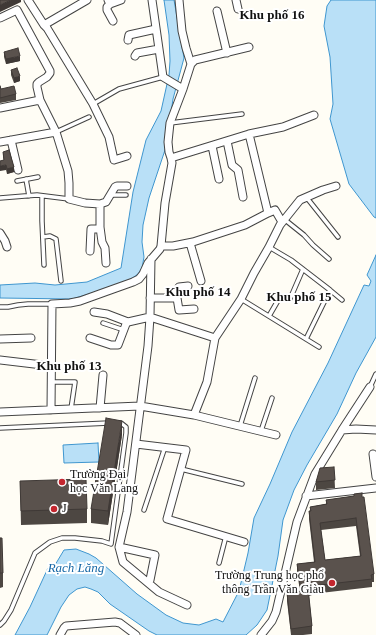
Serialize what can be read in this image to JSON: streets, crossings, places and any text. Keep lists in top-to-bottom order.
{
  "districts": [
    "Khu phố 16",
    "Khu phố 14",
    "Khu phố 15",
    "Khu phố 13"
  ],
  "water": ["Rạch Lăng"],
  "places": ["Trường Đại học Văn Lang", "J", "Trường Trung học phổ thông Trần Văn Giàu"]
}
